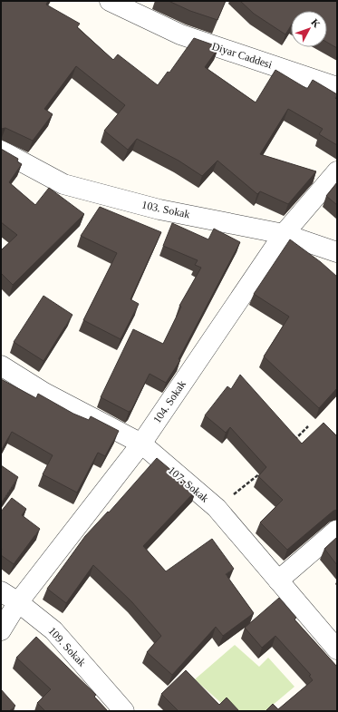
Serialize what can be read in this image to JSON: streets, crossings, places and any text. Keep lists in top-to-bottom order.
{
  "streets": {
    "street": [
      "Diyar Caddesi",
      "103. Sokak",
      "104. Sokak",
      "107. Sokak",
      "109. Sokak"
    ]
  },
  "crossings": [
    ["103. Sokak", "104. Sokak"],
    ["104. Sokak", "107. Sokak"],
    ["104. Sokak", "109. Sokak"]
  ],
  "north": "top right"
}
